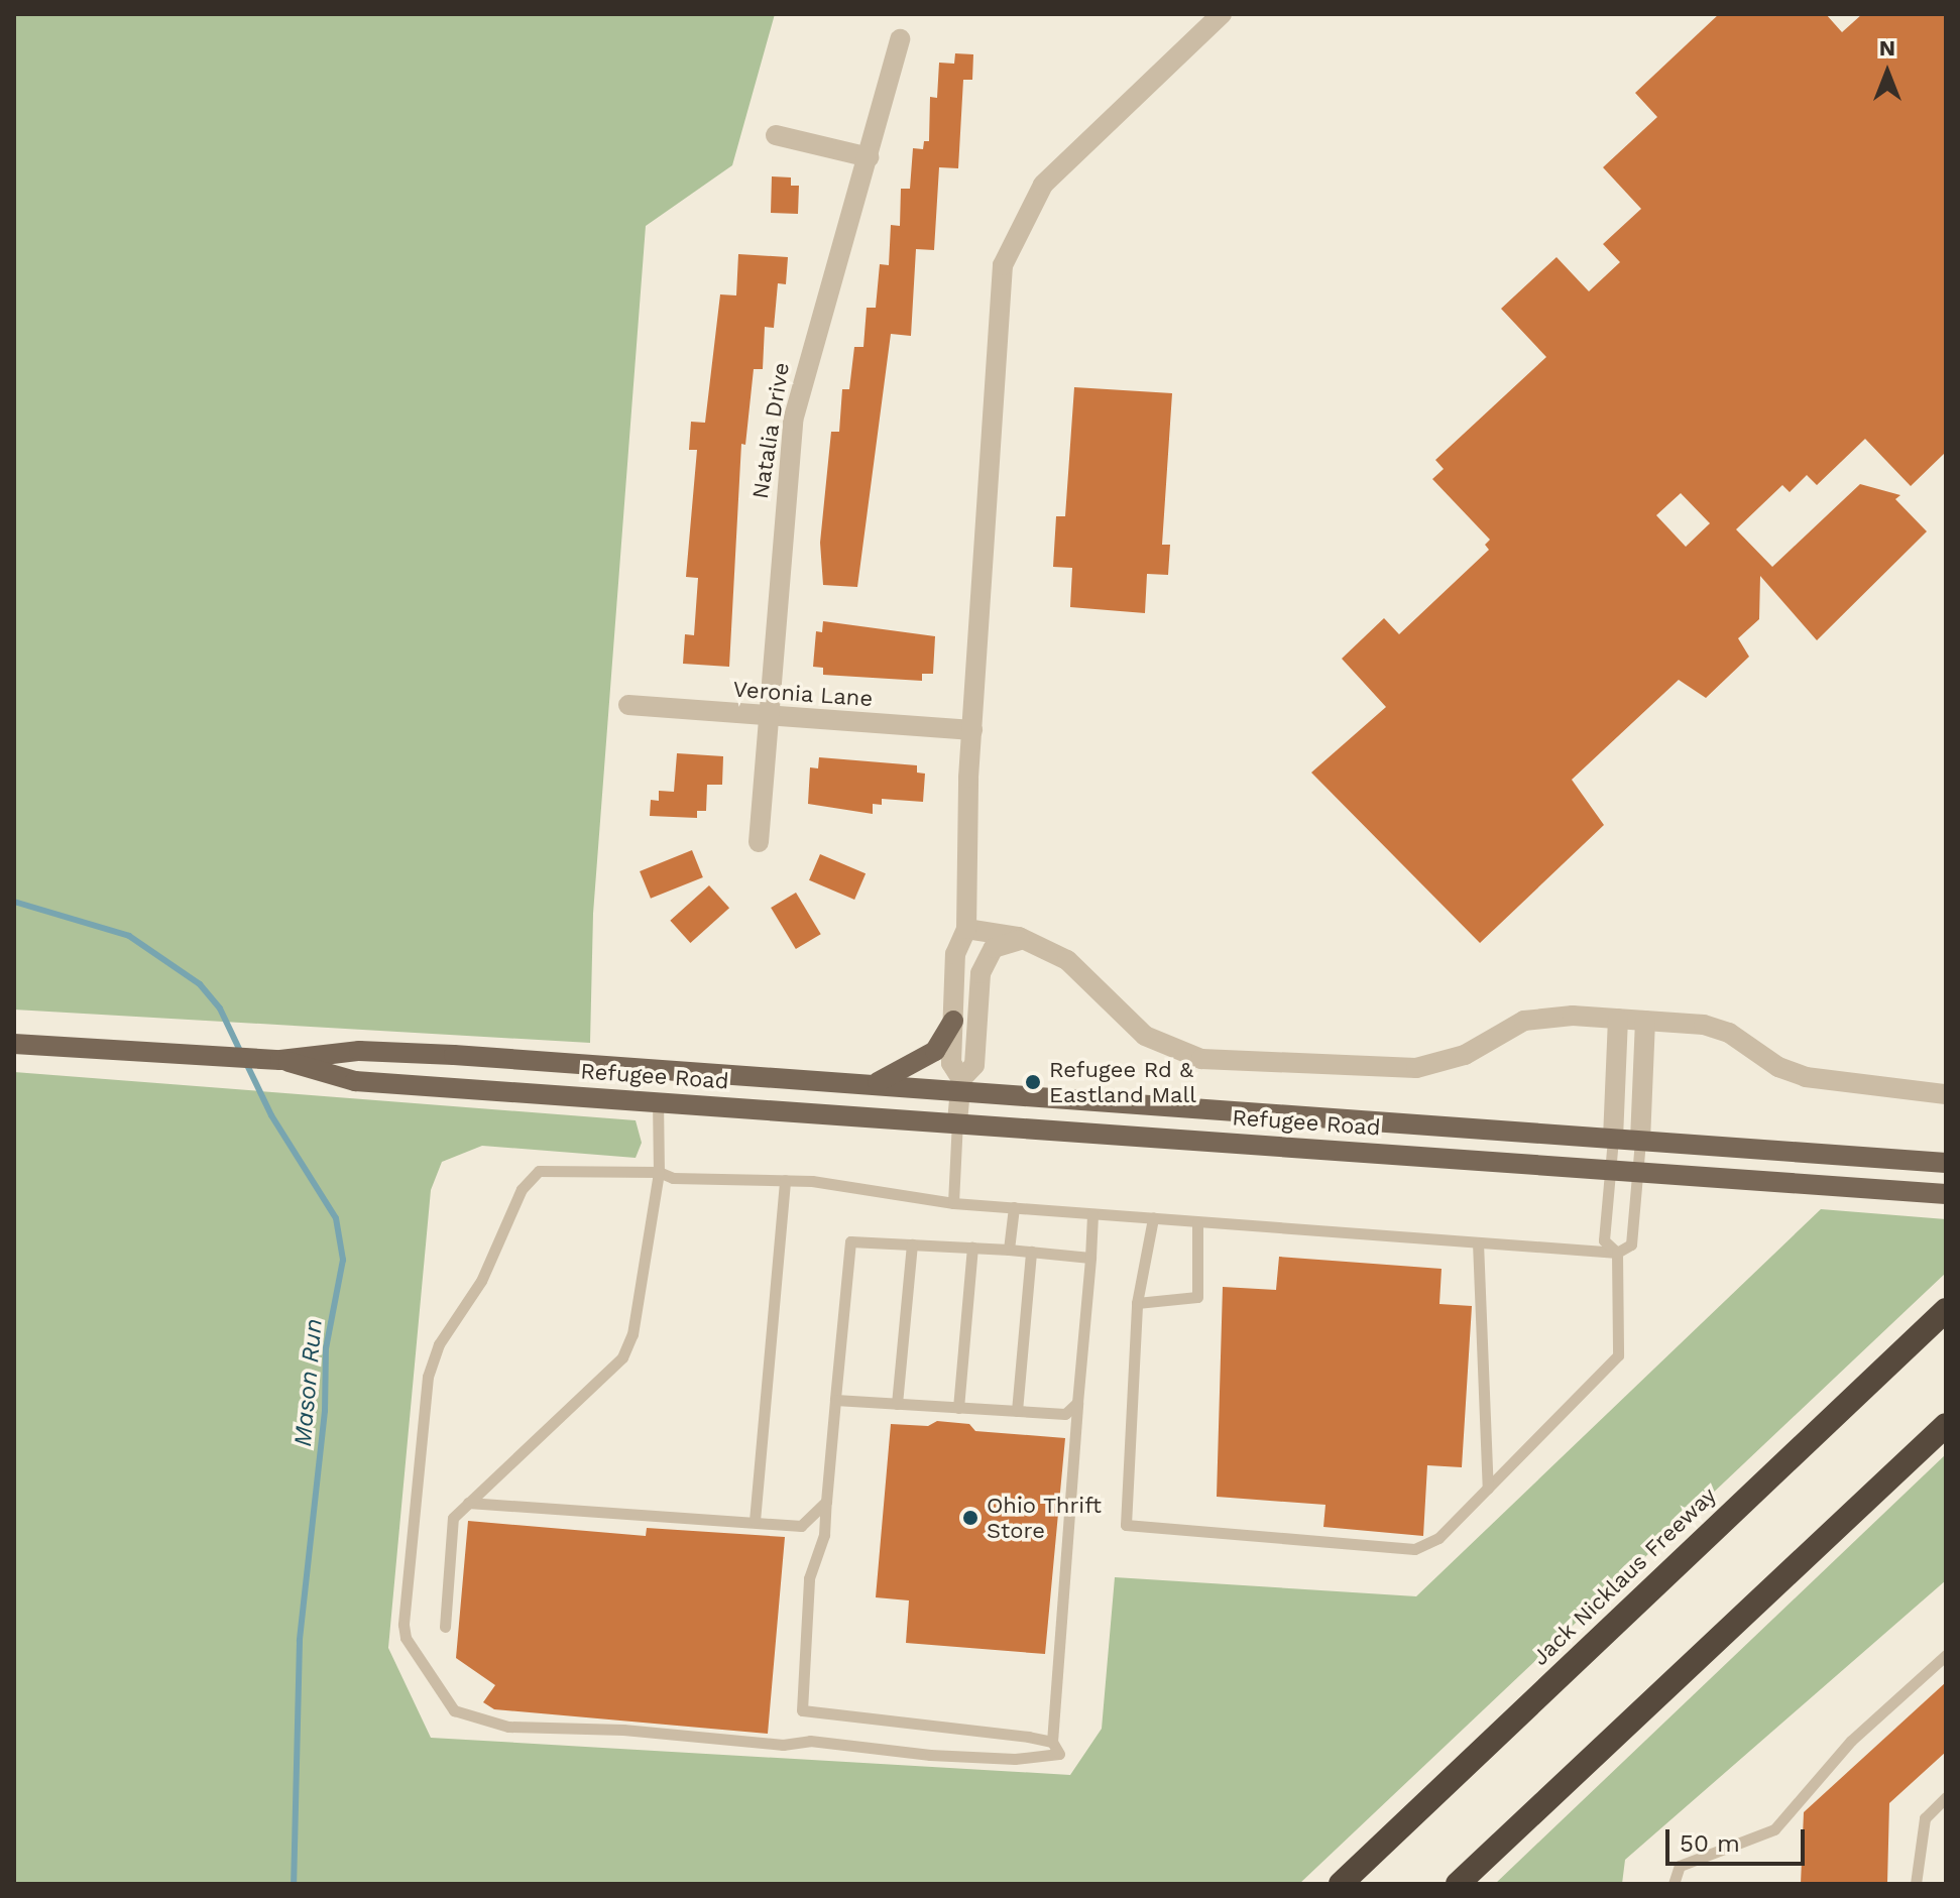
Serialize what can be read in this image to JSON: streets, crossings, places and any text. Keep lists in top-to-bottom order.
{
  "streets": {
    "highway": ["Jack Nicklaus Freeway"],
    "main road": ["Refugee Road"],
    "street": ["Natalia Drive", "Veronia Lane"]
  },
  "crossings": [
    ["Natalia Drive", "Veronia Lane"]
  ],
  "water": ["Mason Run"],
  "places": ["Refugee Rd & Eastland Mall", "Ohio Thrift Store"],
  "scale_bar": "50 m",
  "north": "top"
}
